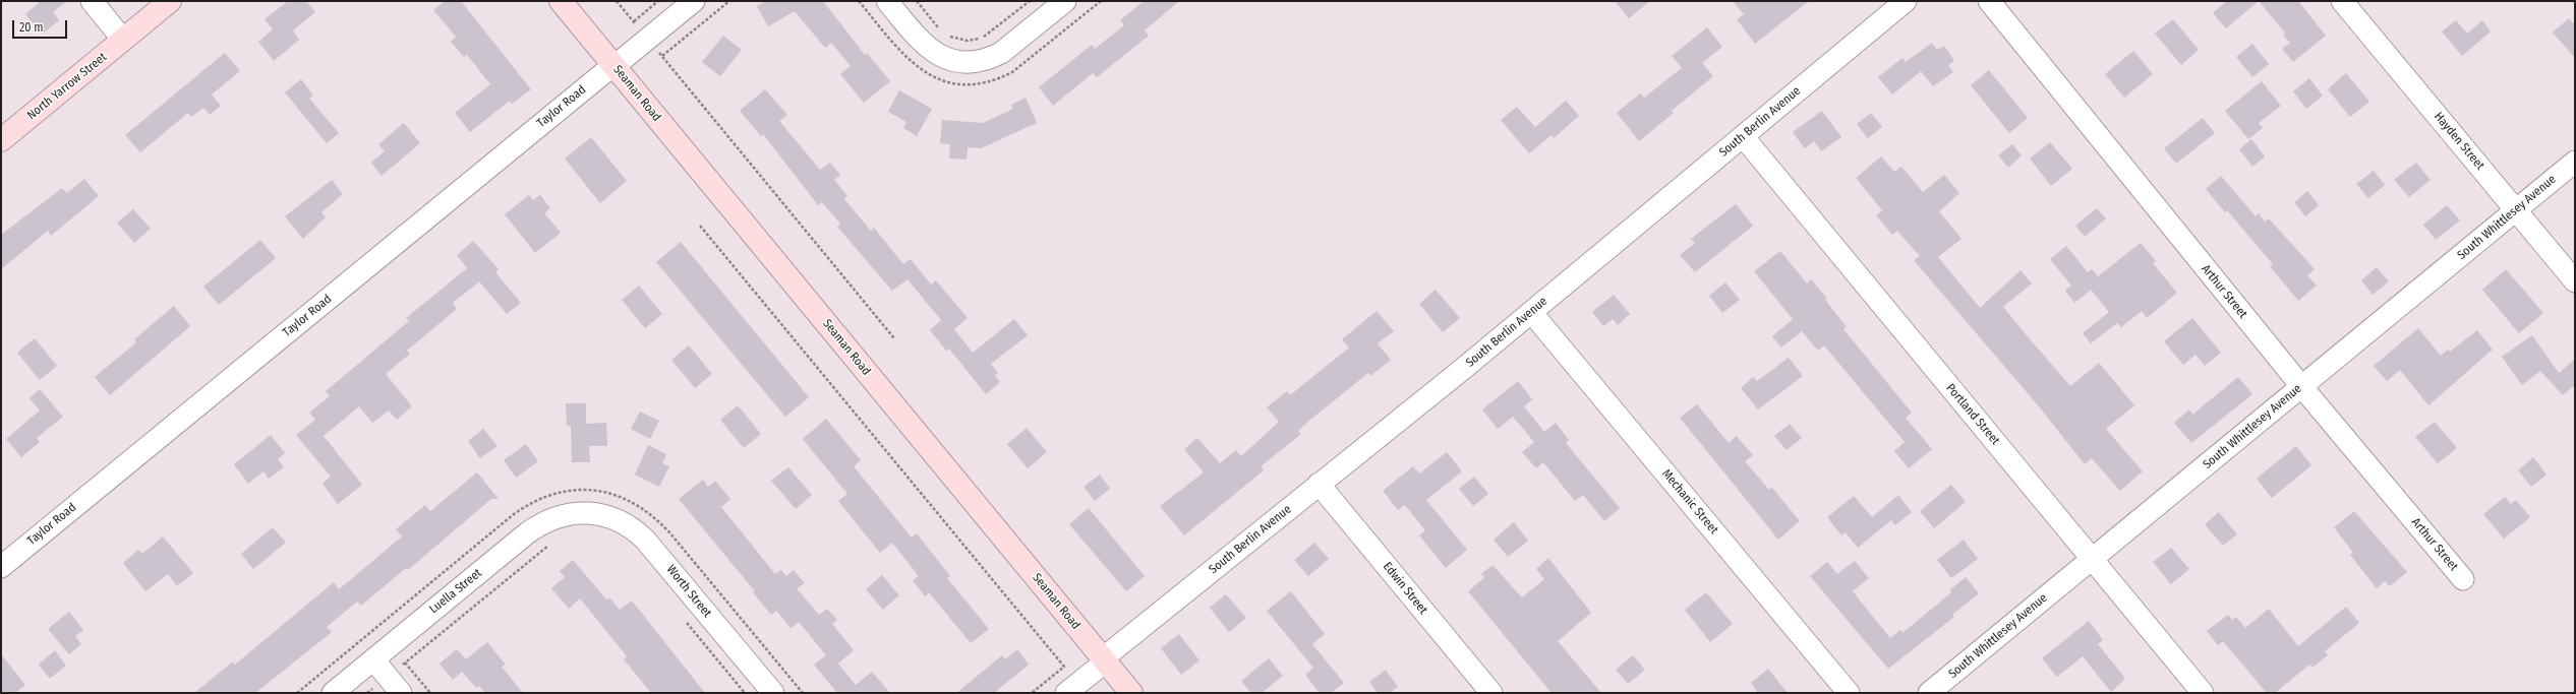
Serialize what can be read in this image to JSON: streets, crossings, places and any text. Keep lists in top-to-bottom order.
{
  "streets": {
    "street": [
      "North Yarrow Street",
      "Seaman Road",
      "Taylor Road",
      "South Berlin Avenue",
      "Hayden Street",
      "South Whittlesey Avenue",
      "Arthur Street",
      "Portland Street",
      "Mechanic Street",
      "Edwin Street",
      "Luella Street",
      "Worth Street"
    ]
  },
  "crossings": [
    ["Seaman Road", "Taylor Road"],
    ["Seaman Road", "South Berlin Avenue"],
    ["South Berlin Avenue", "Portland Street"],
    ["South Berlin Avenue", "Mechanic Street"],
    ["South Berlin Avenue", "Edwin Street"],
    ["Hayden Street", "South Whittlesey Avenue"],
    ["South Whittlesey Avenue", "Arthur Street"],
    ["South Whittlesey Avenue", "Portland Street"],
    ["Luella Street", "Worth Street"]
  ],
  "scale_bar": "20 m"
}
